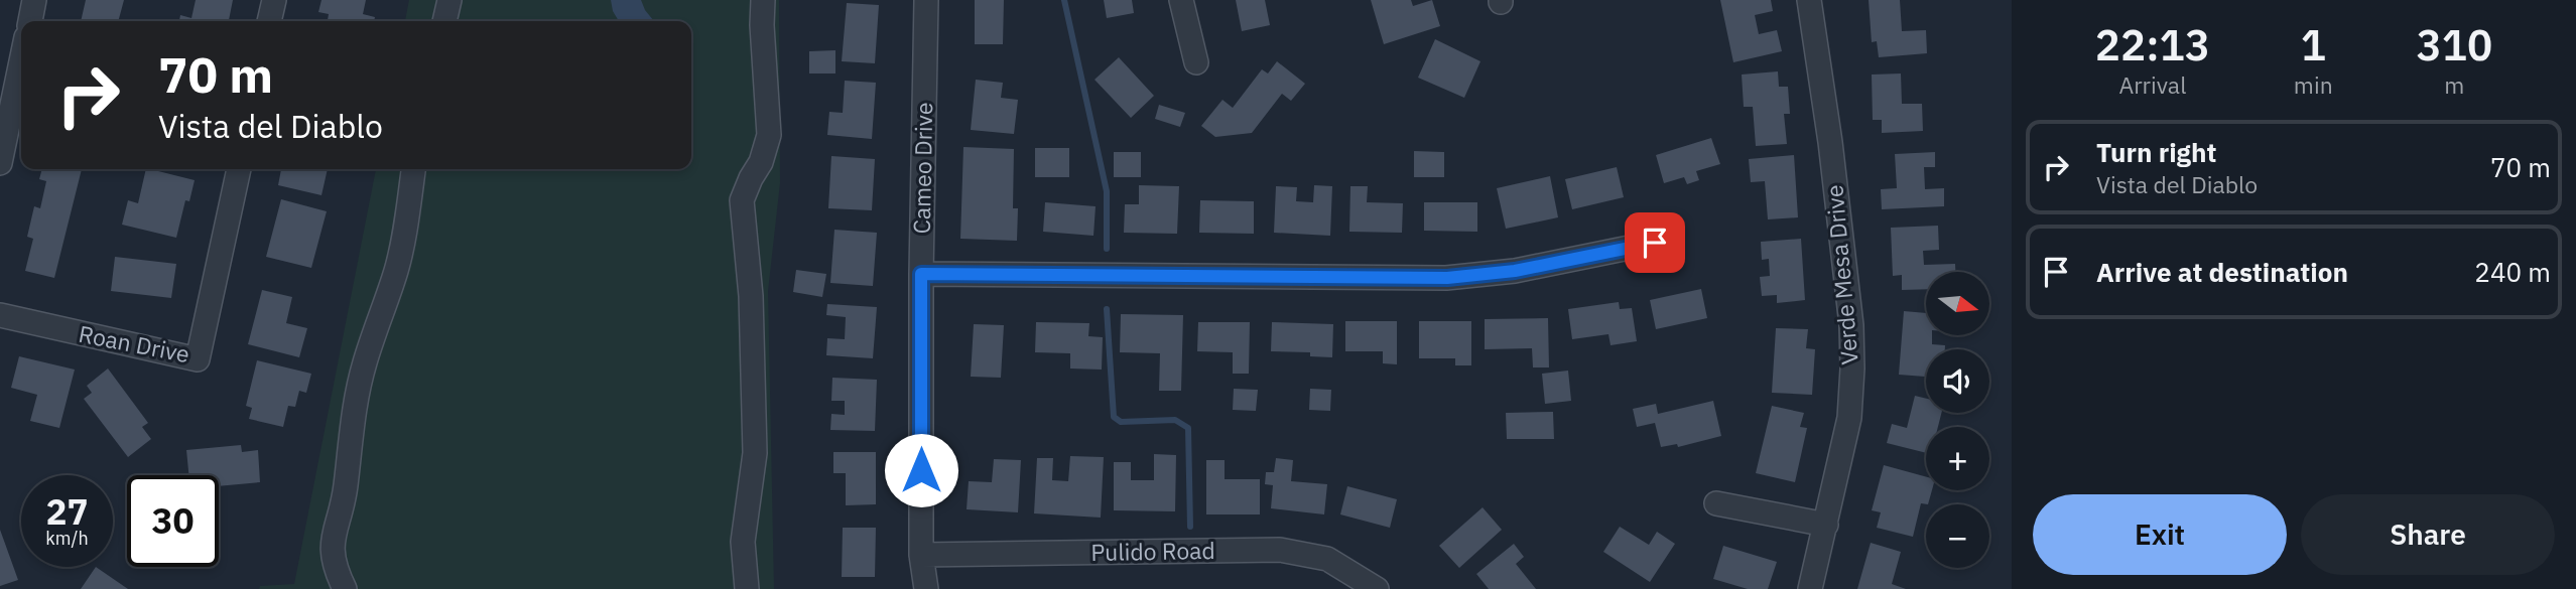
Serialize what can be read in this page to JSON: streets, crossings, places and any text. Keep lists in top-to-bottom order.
{
  "streets": {
    "street": [
      "Cameo Drive",
      "Verde Mesa Drive",
      "Roan Drive",
      "Pulido Road"
    ]
  },
  "crossings": [
    ["Cameo Drive", "Pulido Road"]
  ],
  "north": "right",
  "page": {
    "eta": [
      "22:13",
      "Arrival",
      "1",
      "min",
      "310",
      "m"
    ],
    "turn": ["70 m", "Vista del Diablo"],
    "list": [
      {
        "name": "Turn right",
        "note": "Vista del Diablo",
        "value": "70 m"
      },
      {
        "name": "Arrive at destination",
        "value": "240 m"
      }
    ],
    "map_buttons": ["+", "−"],
    "speed": "27 km/h",
    "limit": "30",
    "buttons": ["Exit", "Share"]
  }
}
